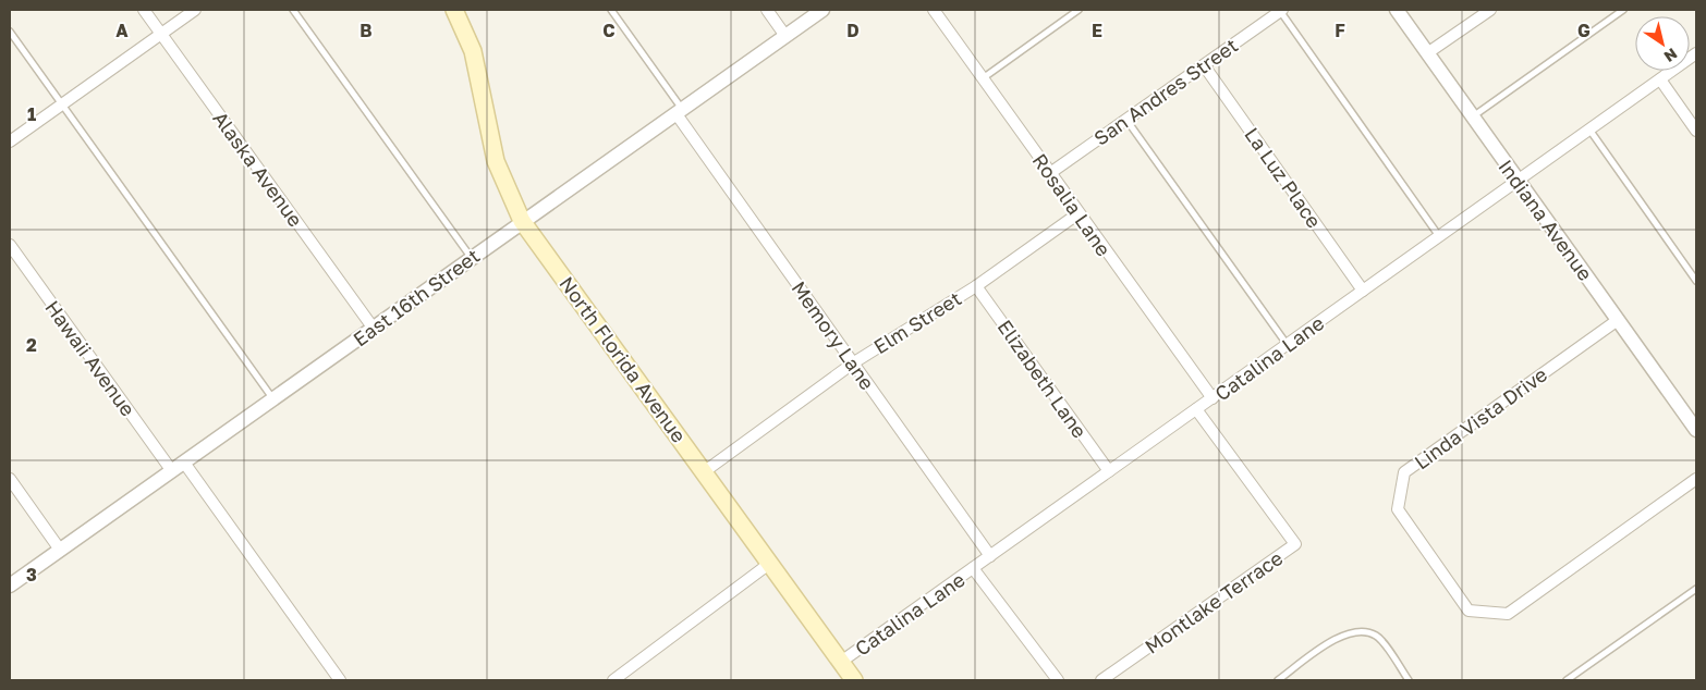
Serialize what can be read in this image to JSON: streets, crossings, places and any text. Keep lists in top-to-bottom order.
{
  "streets": {
    "main road": ["North Florida Avenue"],
    "street": [
      "San Andres Street",
      "Alaska Avenue",
      "La Luz Place",
      "Rosalia Lane",
      "Indiana Avenue",
      "East 16th Street",
      "Elm Street",
      "Memory Lane",
      "Hawaii Avenue",
      "Catalina Lane",
      "Elizabeth Lane",
      "Linda Vista Drive",
      "Montlake Terrace"
    ]
  },
  "crossings": [
    ["San Andres Street", "La Luz Place"],
    ["San Andres Street", "Rosalia Lane"],
    ["Alaska Avenue", "East 16th Street"],
    ["La Luz Place", "Catalina Lane"],
    ["Rosalia Lane", "Elm Street"],
    ["Rosalia Lane", "Catalina Lane"],
    ["Indiana Avenue", "Catalina Lane"],
    ["Indiana Avenue", "Linda Vista Drive"],
    ["East 16th Street", "Memory Lane"],
    ["East 16th Street", "Hawaii Avenue"],
    ["East 16th Street", "North Florida Avenue"],
    ["Elm Street", "Memory Lane"],
    ["Elm Street", "North Florida Avenue"],
    ["Elm Street", "Elizabeth Lane"],
    ["Memory Lane", "Catalina Lane"],
    ["Catalina Lane", "North Florida Avenue"],
    ["Catalina Lane", "Elizabeth Lane"],
    ["Catalina Lane", "Montlake Terrace"]
  ],
  "north": "bottom right",
  "grid": {
    "columns": [
      "A",
      "B",
      "C",
      "D",
      "E",
      "F",
      "G"
    ],
    "rows": ["1", "2", "3"]
  }
}
